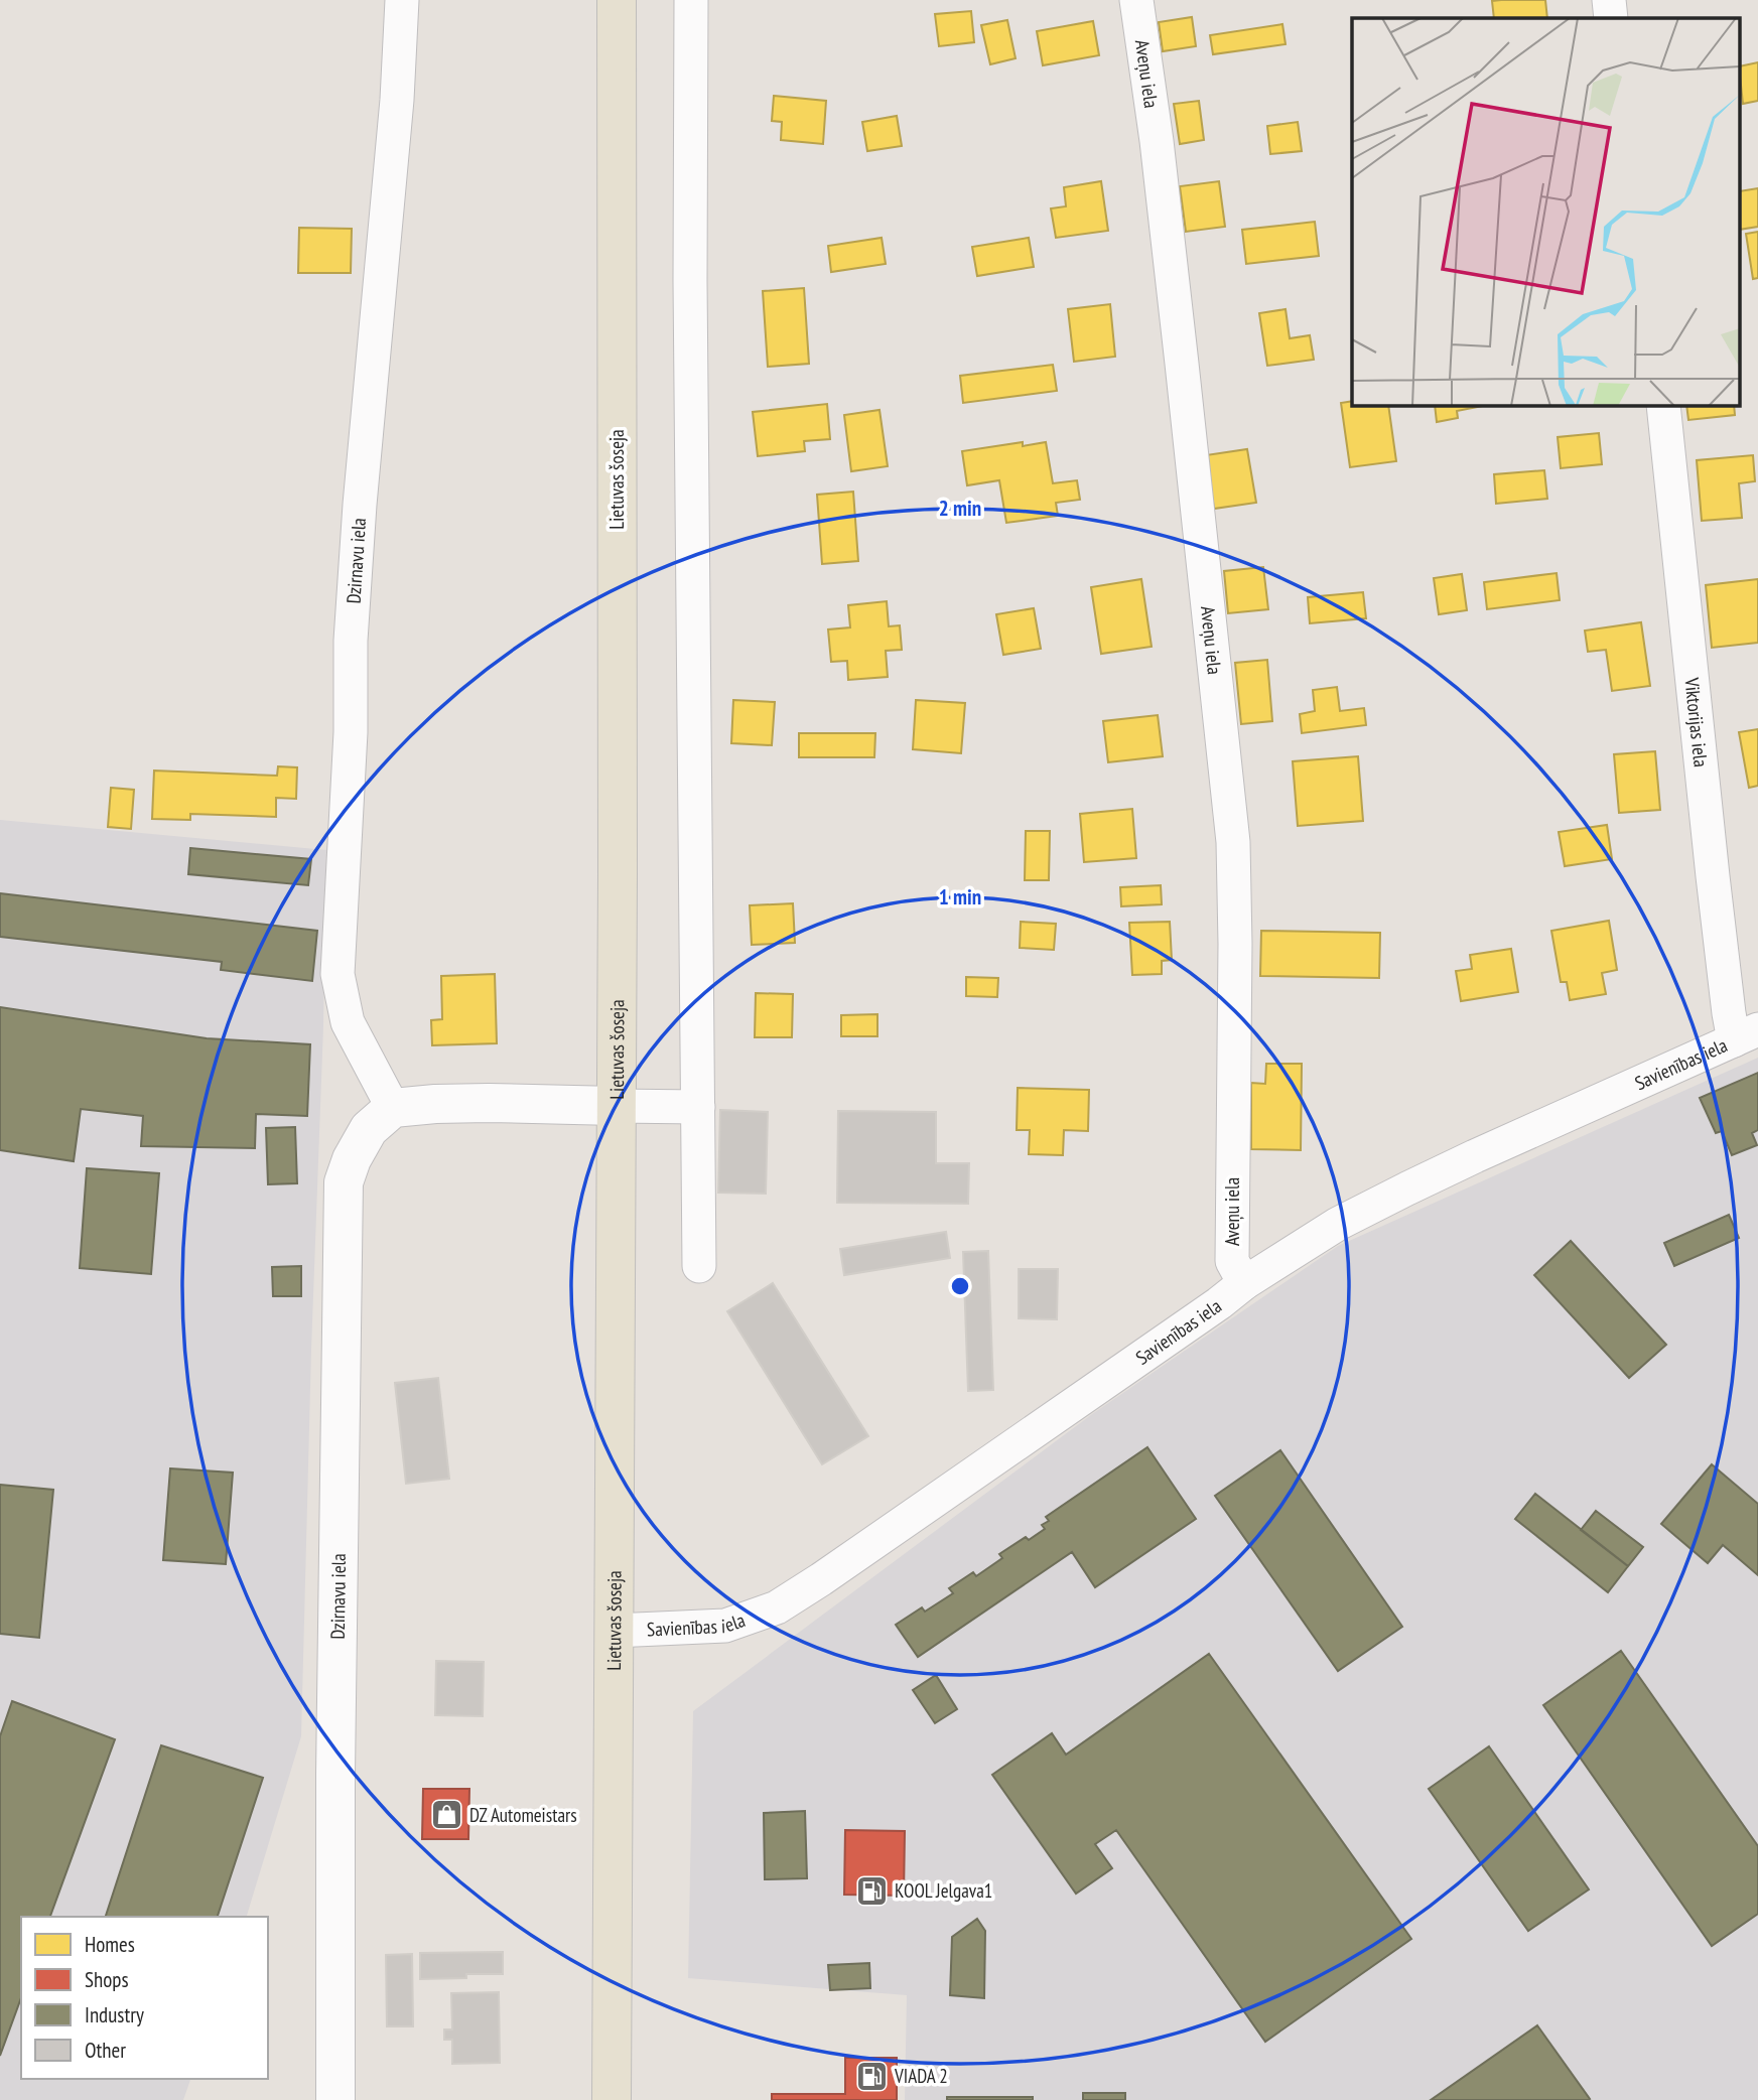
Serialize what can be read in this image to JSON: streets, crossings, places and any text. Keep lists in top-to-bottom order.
{
  "streets": {
    "main road": ["Lietuvas šoseja"],
    "street": [
      "Aveņu iela",
      "Dzirnavu iela",
      "Viktorijas iela",
      "Savienības iela"
    ]
  },
  "crossings": [
    ["Aveņu iela", "Savienības iela"],
    ["Lietuvas šoseja", "Savienības iela"],
    ["Viktorijas iela", "Savienības iela"]
  ],
  "places": {
    "shop": ["DZ Automeistars"],
    "fuel station": ["KOOL Jelgava1", "VIADA 2"]
  },
  "legend": [
    "Homes",
    "Shops",
    "Industry",
    "Other"
  ],
  "rings": ["2 min", "1 min"]
}
